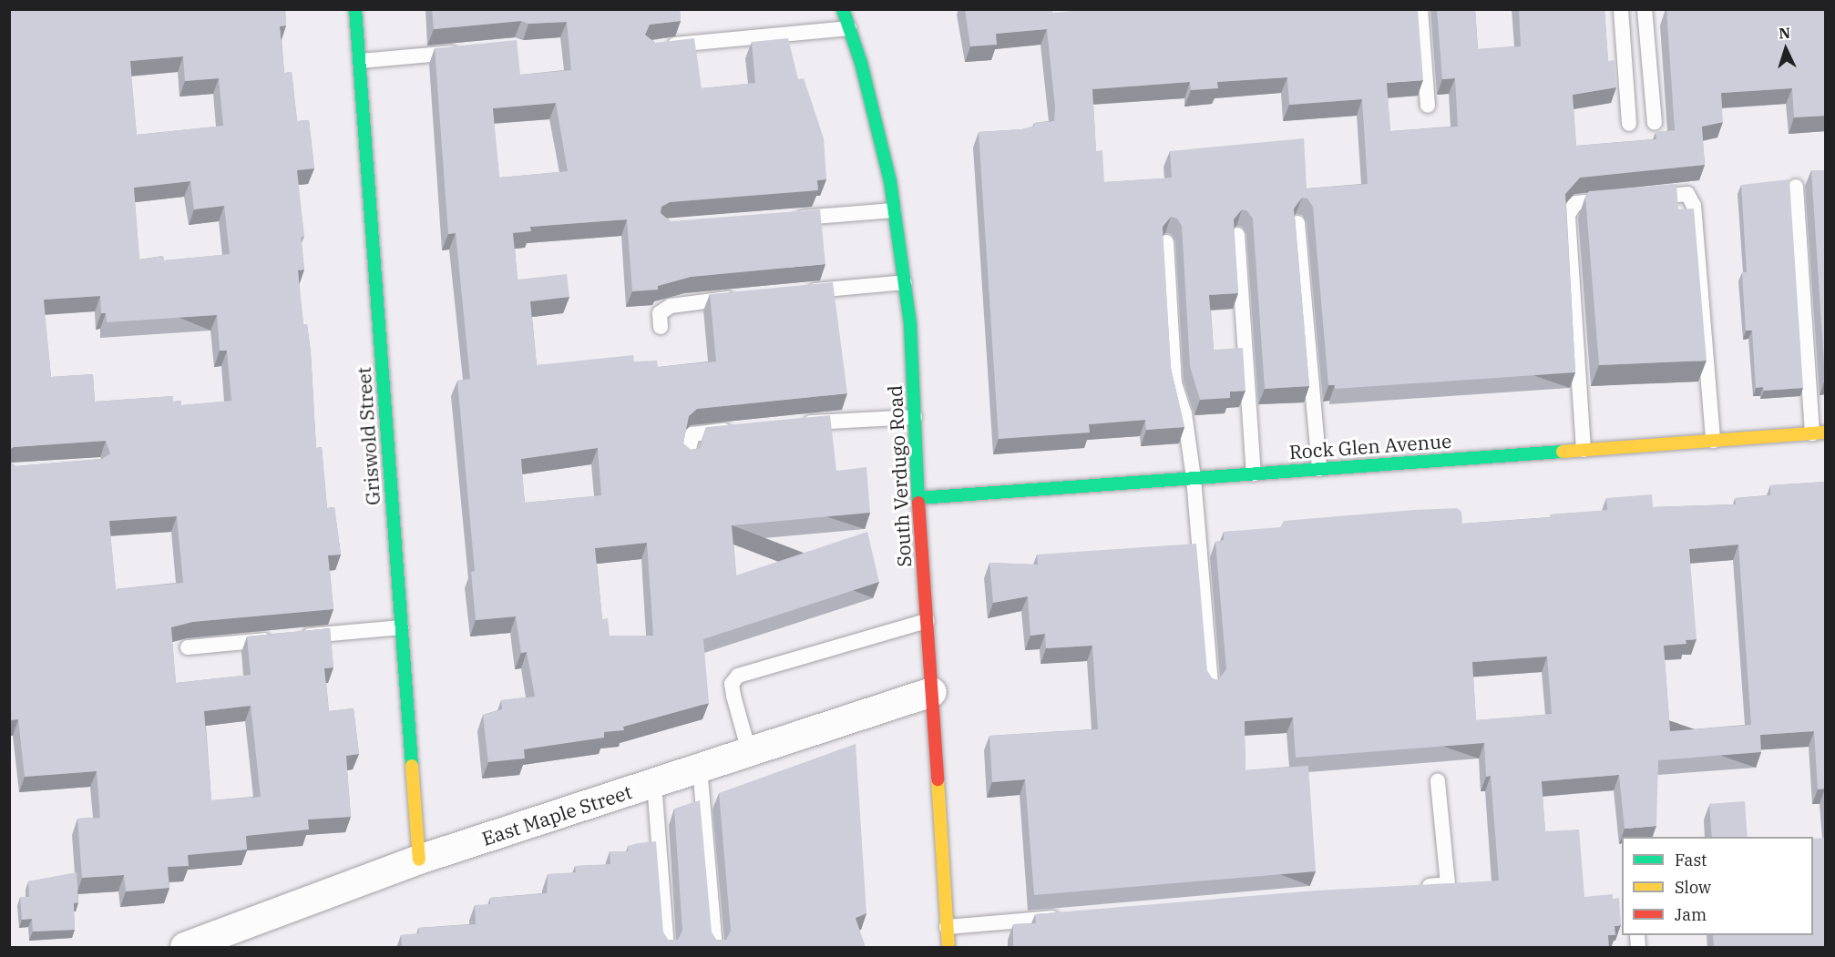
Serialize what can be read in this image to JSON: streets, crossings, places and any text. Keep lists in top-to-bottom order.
{
  "streets": {
    "street": [
      "Griswold Street",
      "Rock Glen Avenue",
      "South Verdugo Road",
      "East Maple Street"
    ]
  },
  "crossings": [
    ["Griswold Street", "East Maple Street"],
    ["Rock Glen Avenue", "South Verdugo Road"],
    ["South Verdugo Road", "East Maple Street"]
  ],
  "legend": ["Fast", "Slow", "Jam"],
  "north": "top"
}
